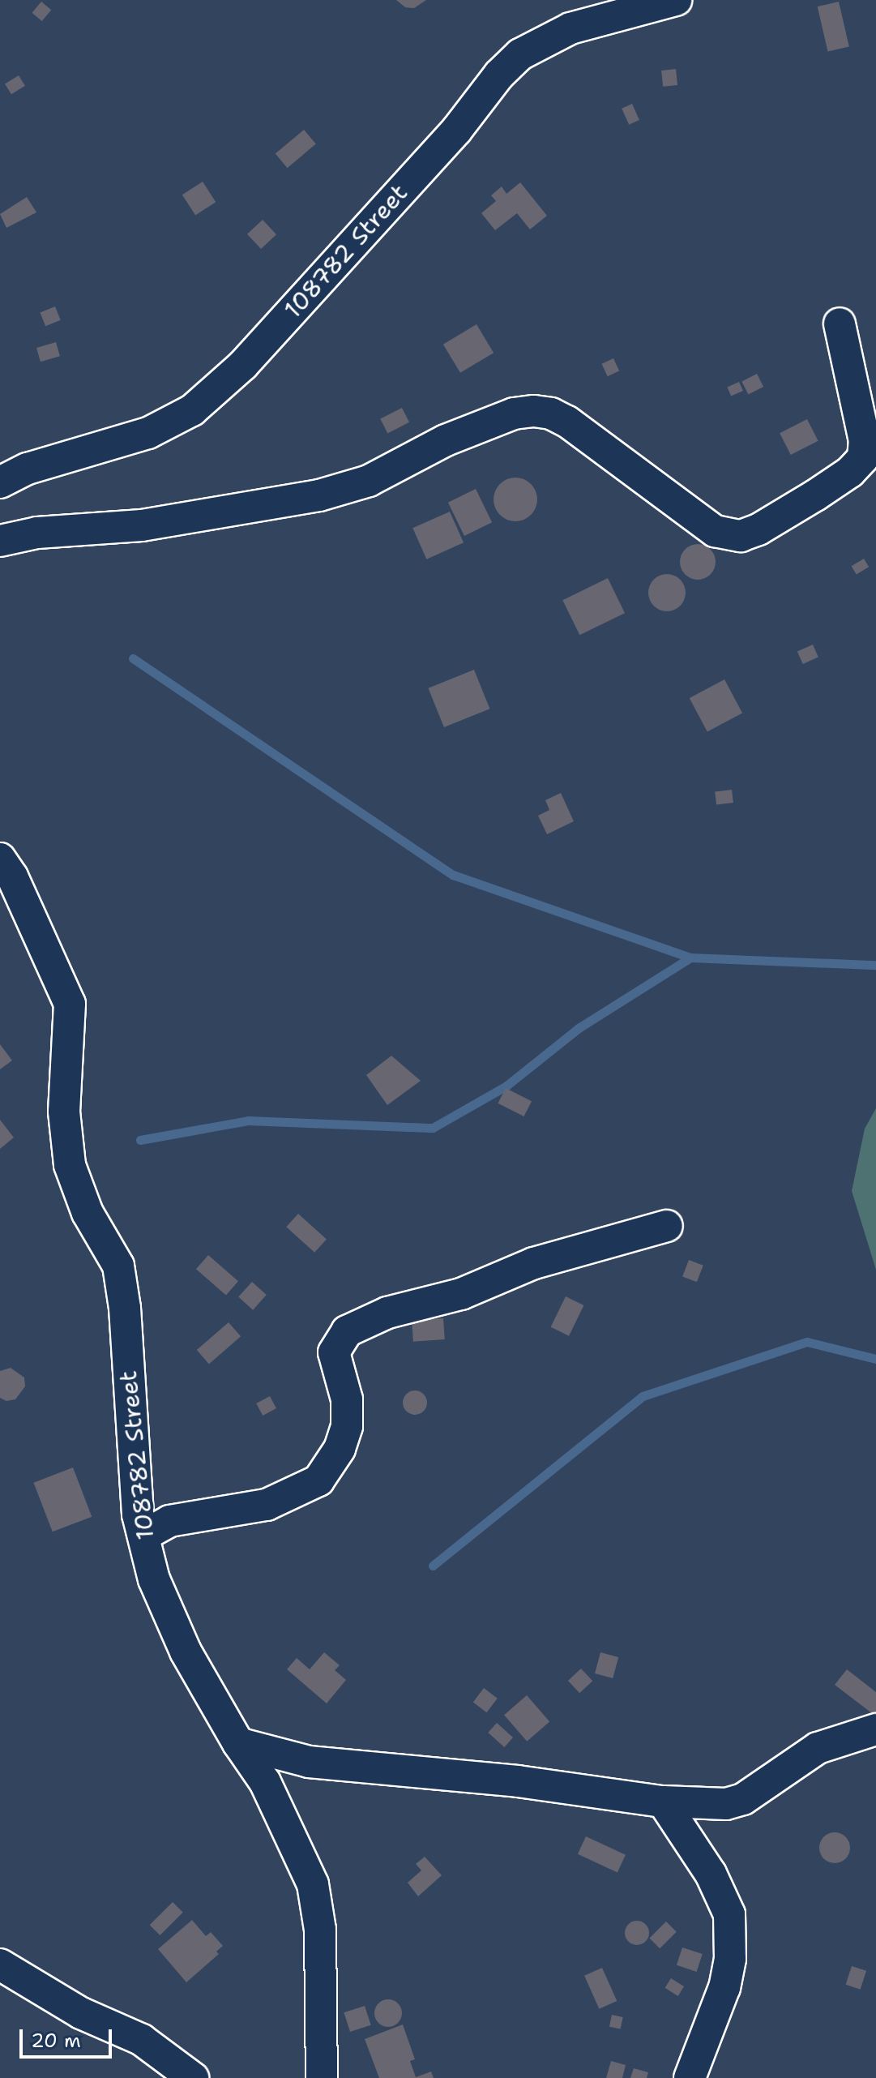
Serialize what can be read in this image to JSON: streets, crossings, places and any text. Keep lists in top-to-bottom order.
{
  "streets": {
    "street": ["108782 Street"]
  },
  "scale_bar": "20 m"
}
